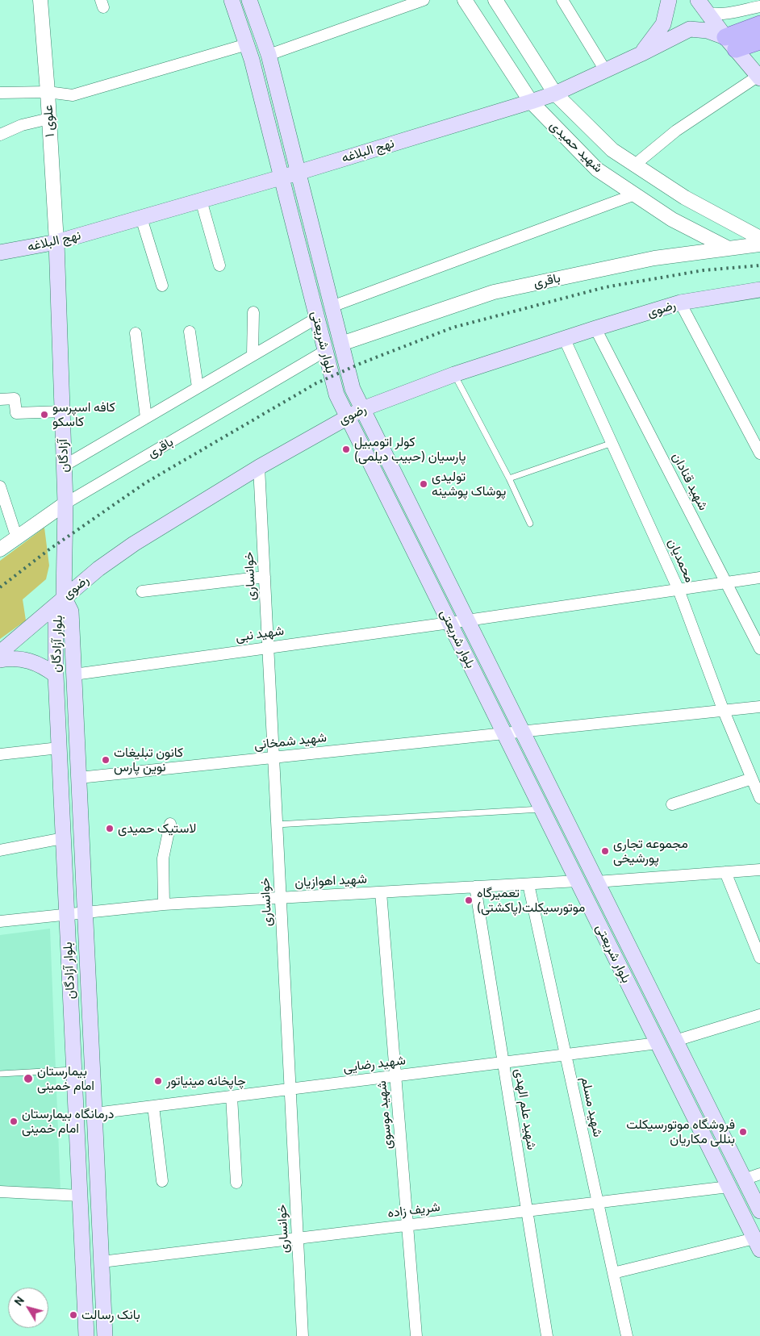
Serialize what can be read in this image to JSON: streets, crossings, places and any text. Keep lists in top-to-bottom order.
{
  "streets": {
    "main road": [
      "نهج البلاغه",
      "رضوی",
      "بلوار شریعتی",
      "آزادگان",
      "بلوار آزادگان"
    ],
    "street": [
      "علوی ۱",
      "شهید حمیدی",
      "باقری",
      "شهید قنادان",
      "محمدیان",
      "خوانساری",
      "شهید نبی",
      "شهید شمخانی",
      "شهید اهوازیان",
      "شهید رضایی",
      "شهید مسلم",
      "شهید علم الهدی",
      "شهید موسوی",
      "شریف زاده"
    ]
  },
  "crossings": [
    ["علوی ۱", "نهج البلاغه"],
    ["علوی ۱", "آزادگان"],
    ["شهید حمیدی", "نهج البلاغه"],
    ["شهید حمیدی", "باقری"],
    ["نهج البلاغه", "بلوار شریعتی"],
    ["نهج البلاغه", "آزادگان"],
    ["باقری", "بلوار شریعتی"],
    ["باقری", "آزادگان"],
    ["رضوی", "بلوار شریعتی"],
    ["رضوی", "آزادگان"],
    ["رضوی", "شهید قنادان"],
    ["رضوی", "محمدیان"],
    ["رضوی", "خوانساری"],
    ["رضوی", "بلوار آزادگان"],
    ["بلوار شریعتی", "شهید نبی"],
    ["بلوار شریعتی", "شهید شمخانی"],
    ["بلوار شریعتی", "شهید اهوازیان"],
    ["بلوار شریعتی", "شهید رضایی"],
    ["بلوار شریعتی", "شریف زاده"],
    ["آزادگان", "بلوار آزادگان"],
    ["خوانساری", "شهید نبی"],
    ["خوانساری", "شهید شمخانی"],
    ["خوانساری", "شهید اهوازیان"],
    ["خوانساری", "شهید رضایی"],
    ["خوانساری", "شریف زاده"],
    ["شهید نبی", "بلوار آزادگان"],
    ["بلوار آزادگان", "شهید شمخانی"],
    ["بلوار آزادگان", "شهید اهوازیان"],
    ["بلوار آزادگان", "شهید رضایی"],
    ["بلوار آزادگان", "شریف زاده"],
    ["شهید اهوازیان", "شهید مسلم"],
    ["شهید اهوازیان", "شهید علم الهدی"],
    ["شهید اهوازیان", "شهید موسوی"],
    ["شهید رضایی", "شهید مسلم"],
    ["شهید رضایی", "شهید علم الهدی"],
    ["شهید رضایی", "شهید موسوی"],
    ["شهید مسلم", "شریف زاده"],
    ["شهید علم الهدی", "شریف زاده"],
    ["شهید موسوی", "شریف زاده"]
  ],
  "places": [
    "کافه اسپرسو کاسکو",
    "کولر اتومبیل پارسیان (حبیب دیلمی)",
    "تولیدی پوشاک پوشینه",
    "کانون تبلیغات نوین پارس",
    "لاستیک حمیدی",
    "مجموعه تجاری پورشیخی",
    "تعمیرگاه موتورسیکلت(پاکشتی)",
    "بیمارستان امام خمینی",
    "چاپخانه مینیاتور",
    "درمانگاه بیمارستان امام خمینی",
    "فروشگاه موتورسیکلت بنللی مکاریان",
    "بانک رسالت"
  ],
  "north": "top left"
}
